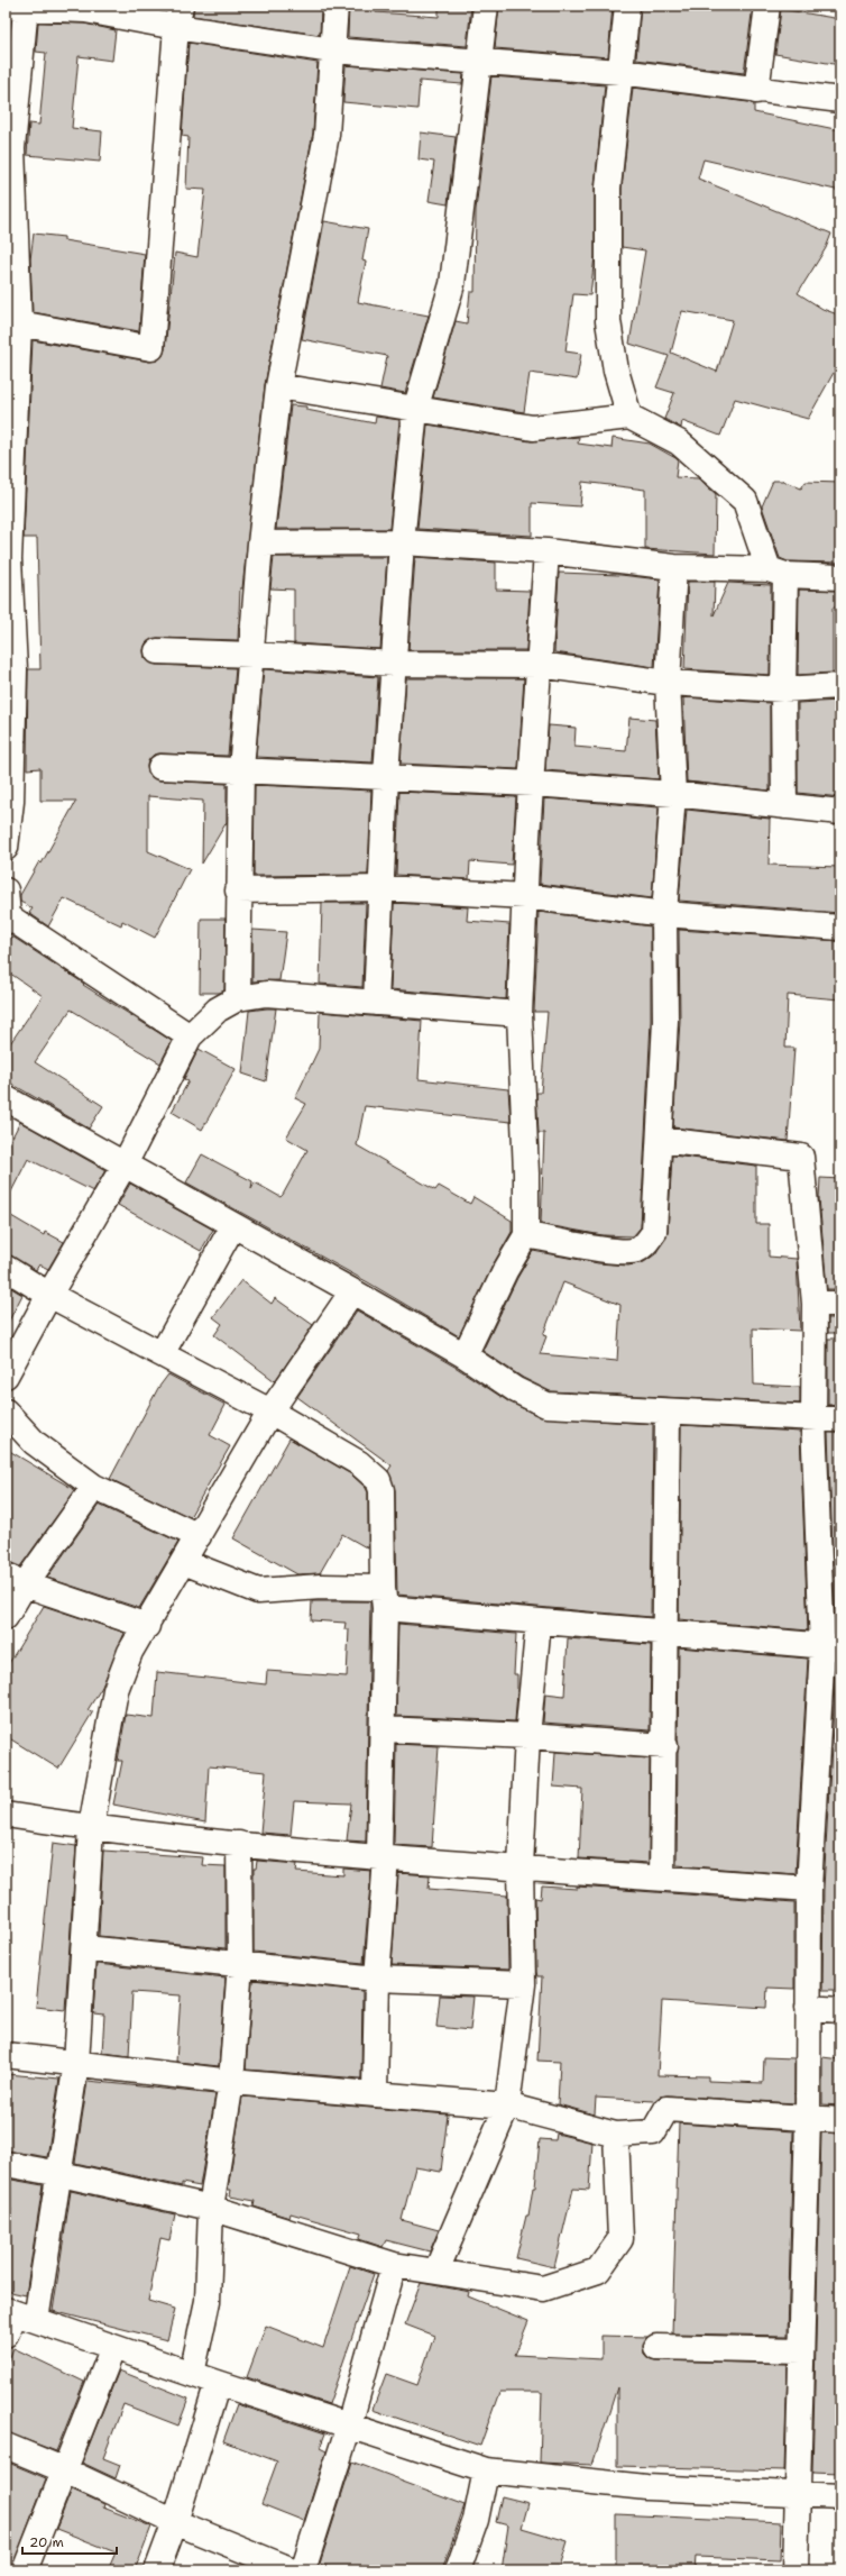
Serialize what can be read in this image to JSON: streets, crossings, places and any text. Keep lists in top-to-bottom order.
{
  "scale_bar": "20 m"
}
